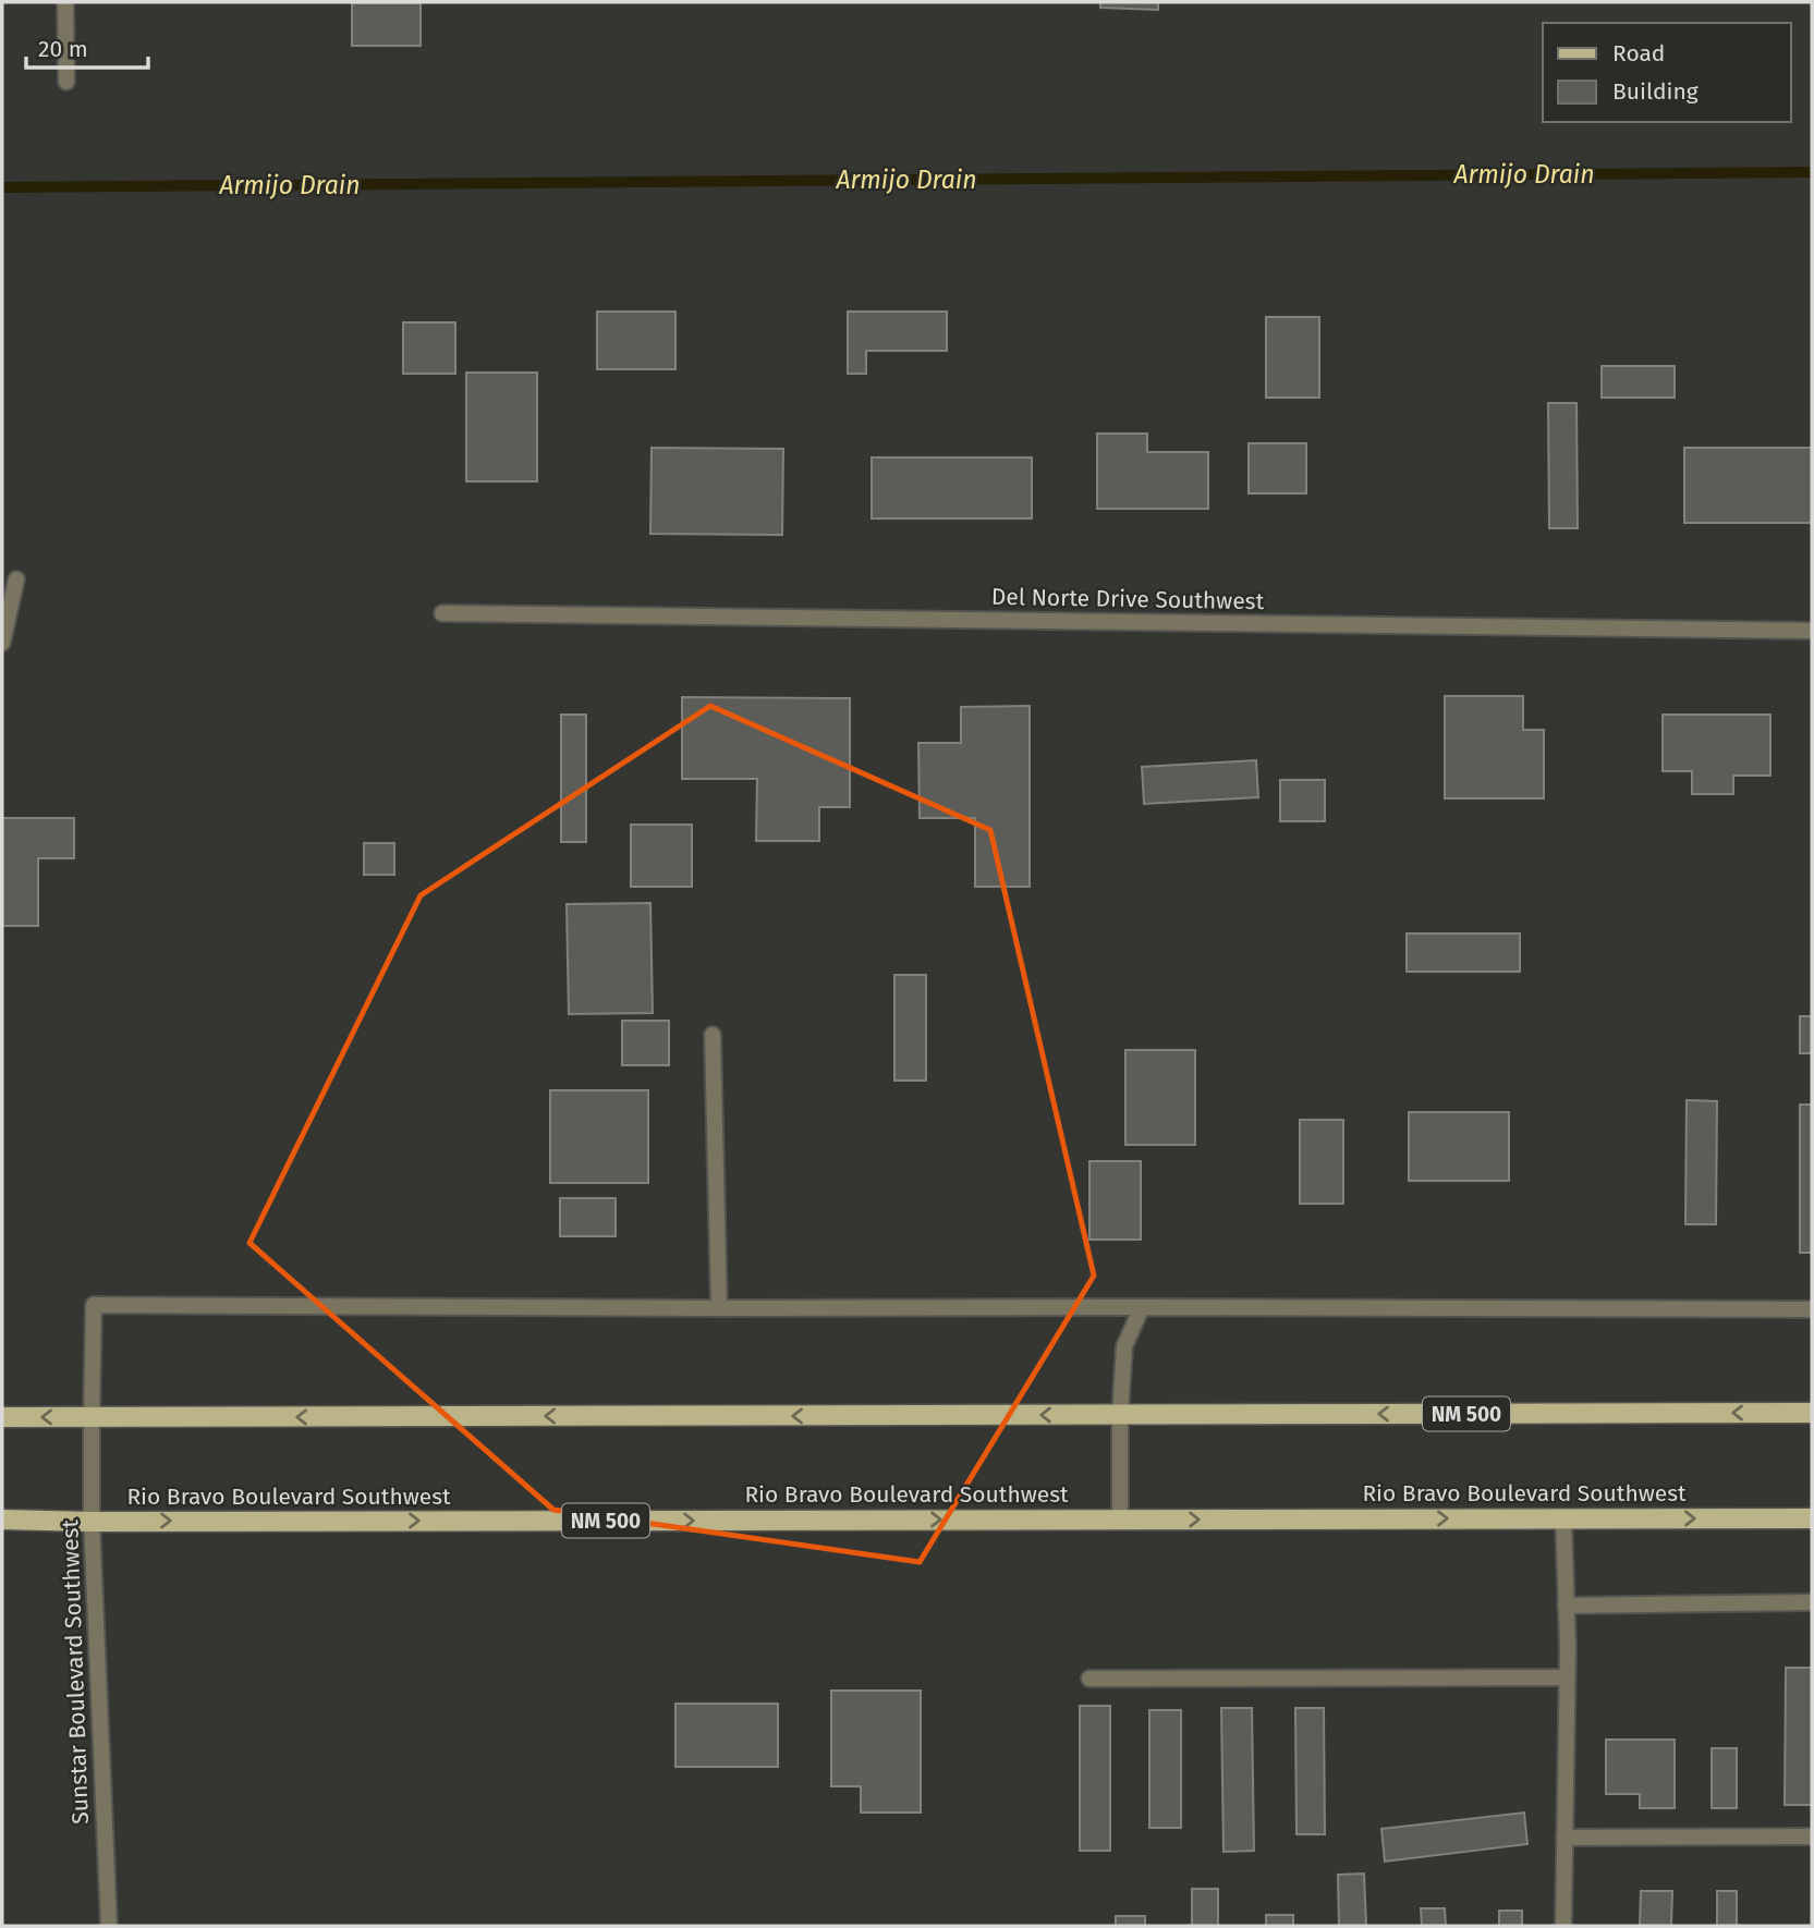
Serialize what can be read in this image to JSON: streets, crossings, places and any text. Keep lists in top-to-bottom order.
{
  "streets": {
    "main road": ["NM 500", "Rio Bravo Boulevard Southwest"],
    "street": ["Del Norte Drive Southwest", "Sunstar Boulevard Southwest"]
  },
  "crossings": [
    ["NM 500", "Sunstar Boulevard Southwest"],
    ["Rio Bravo Boulevard Southwest", "Sunstar Boulevard Southwest"]
  ],
  "water": ["Armijo Drain"],
  "legend": ["Road", "Building"],
  "scale_bar": "20 m"
}
